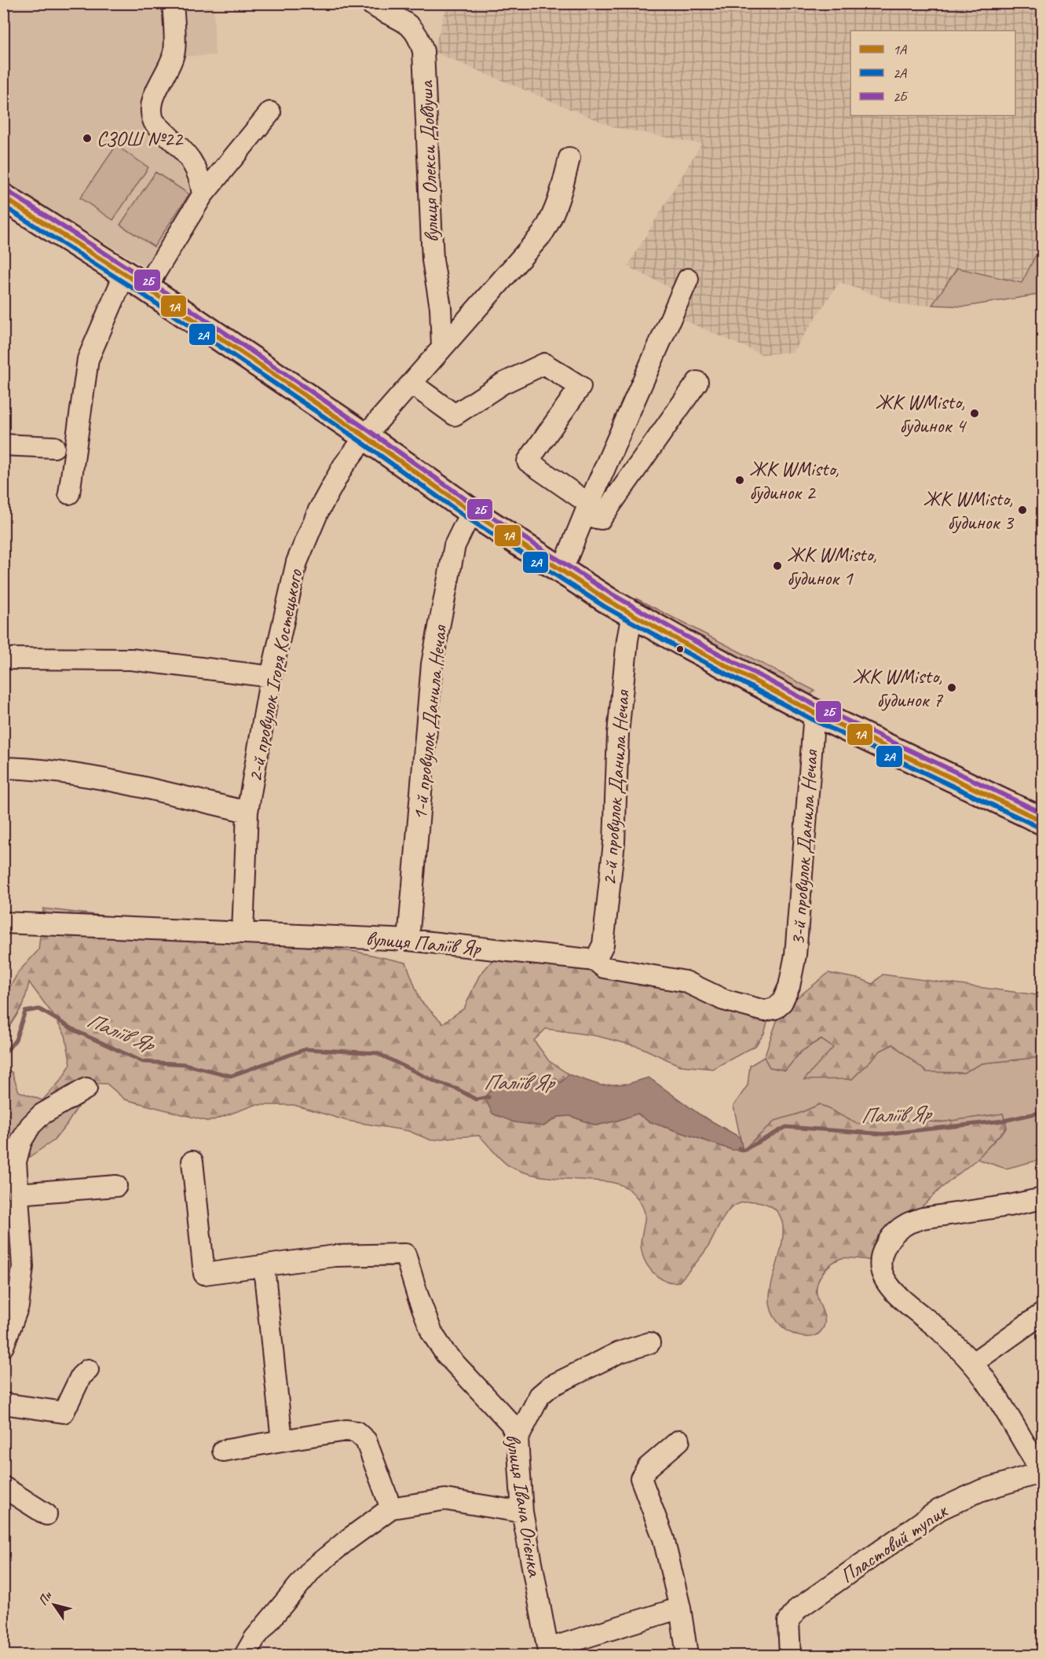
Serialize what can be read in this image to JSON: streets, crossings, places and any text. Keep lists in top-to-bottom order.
{
  "streets": {
    "street": [
      "вулиця Олекси Довбуша",
      "2-й провулок Ігоря Костецького",
      "1-й провулок Данила Нечая",
      "2-й провулок Данила Нечая",
      "3-й провулок Данила Нечая",
      "вулиця Паліїв Яр",
      "вулиця Івана Огієнка",
      "Пластовий тупик"
    ]
  },
  "crossings": [
    ["2-й провулок Ігоря Костецького", "вулиця Паліїв Яр"],
    ["1-й провулок Данила Нечая", "вулиця Паліїв Яр"],
    ["2-й провулок Данила Нечая", "вулиця Паліїв Яр"],
    ["3-й провулок Данила Нечая", "вулиця Паліїв Яр"]
  ],
  "water": ["Паліїв Яр"],
  "places": [
    "СЗОШ №22",
    "ЖК WMisto, будинок 4",
    "ЖК WMisto, будинок 2",
    "ЖК WMisto, будинок 3",
    "ЖК WMisto, будинок 1",
    "ЖК WMisto, будинок 7"
  ],
  "lines": ["transit line 2Б", "transit line 1А", "transit line 2А"],
  "legend": ["1А", "2А", "2Б"],
  "north": "top left"
}
